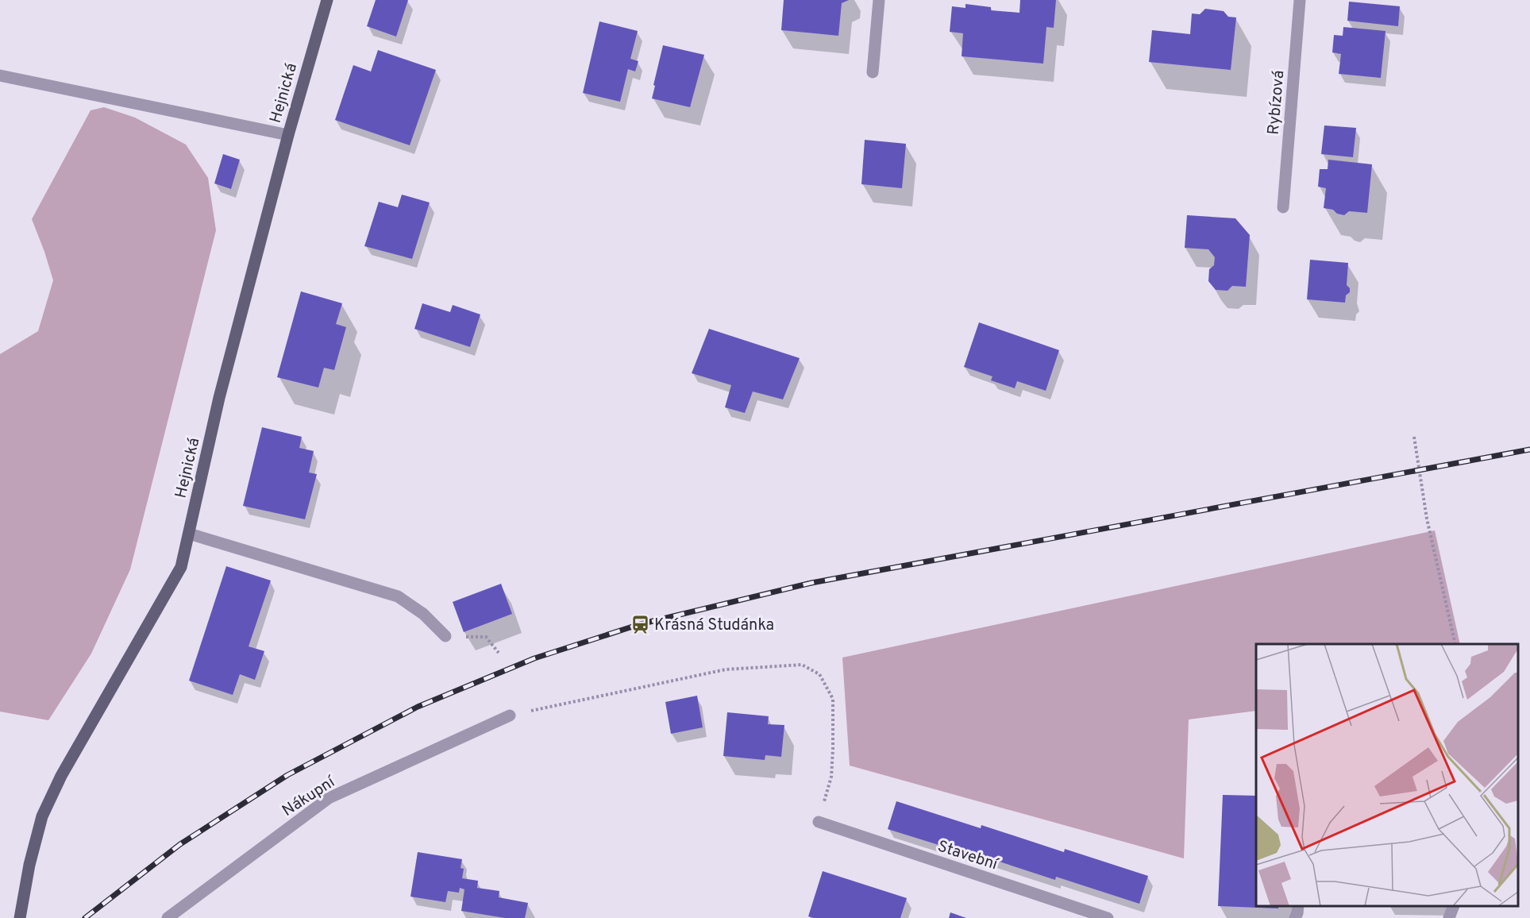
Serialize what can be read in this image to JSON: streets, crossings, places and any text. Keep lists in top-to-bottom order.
{
  "streets": {
    "main road": ["Hejnická"],
    "street": ["Rybízová", "Nákupní", "Stavební"]
  },
  "places": {
    "station": ["Krásná Studánka"]
  }
}
